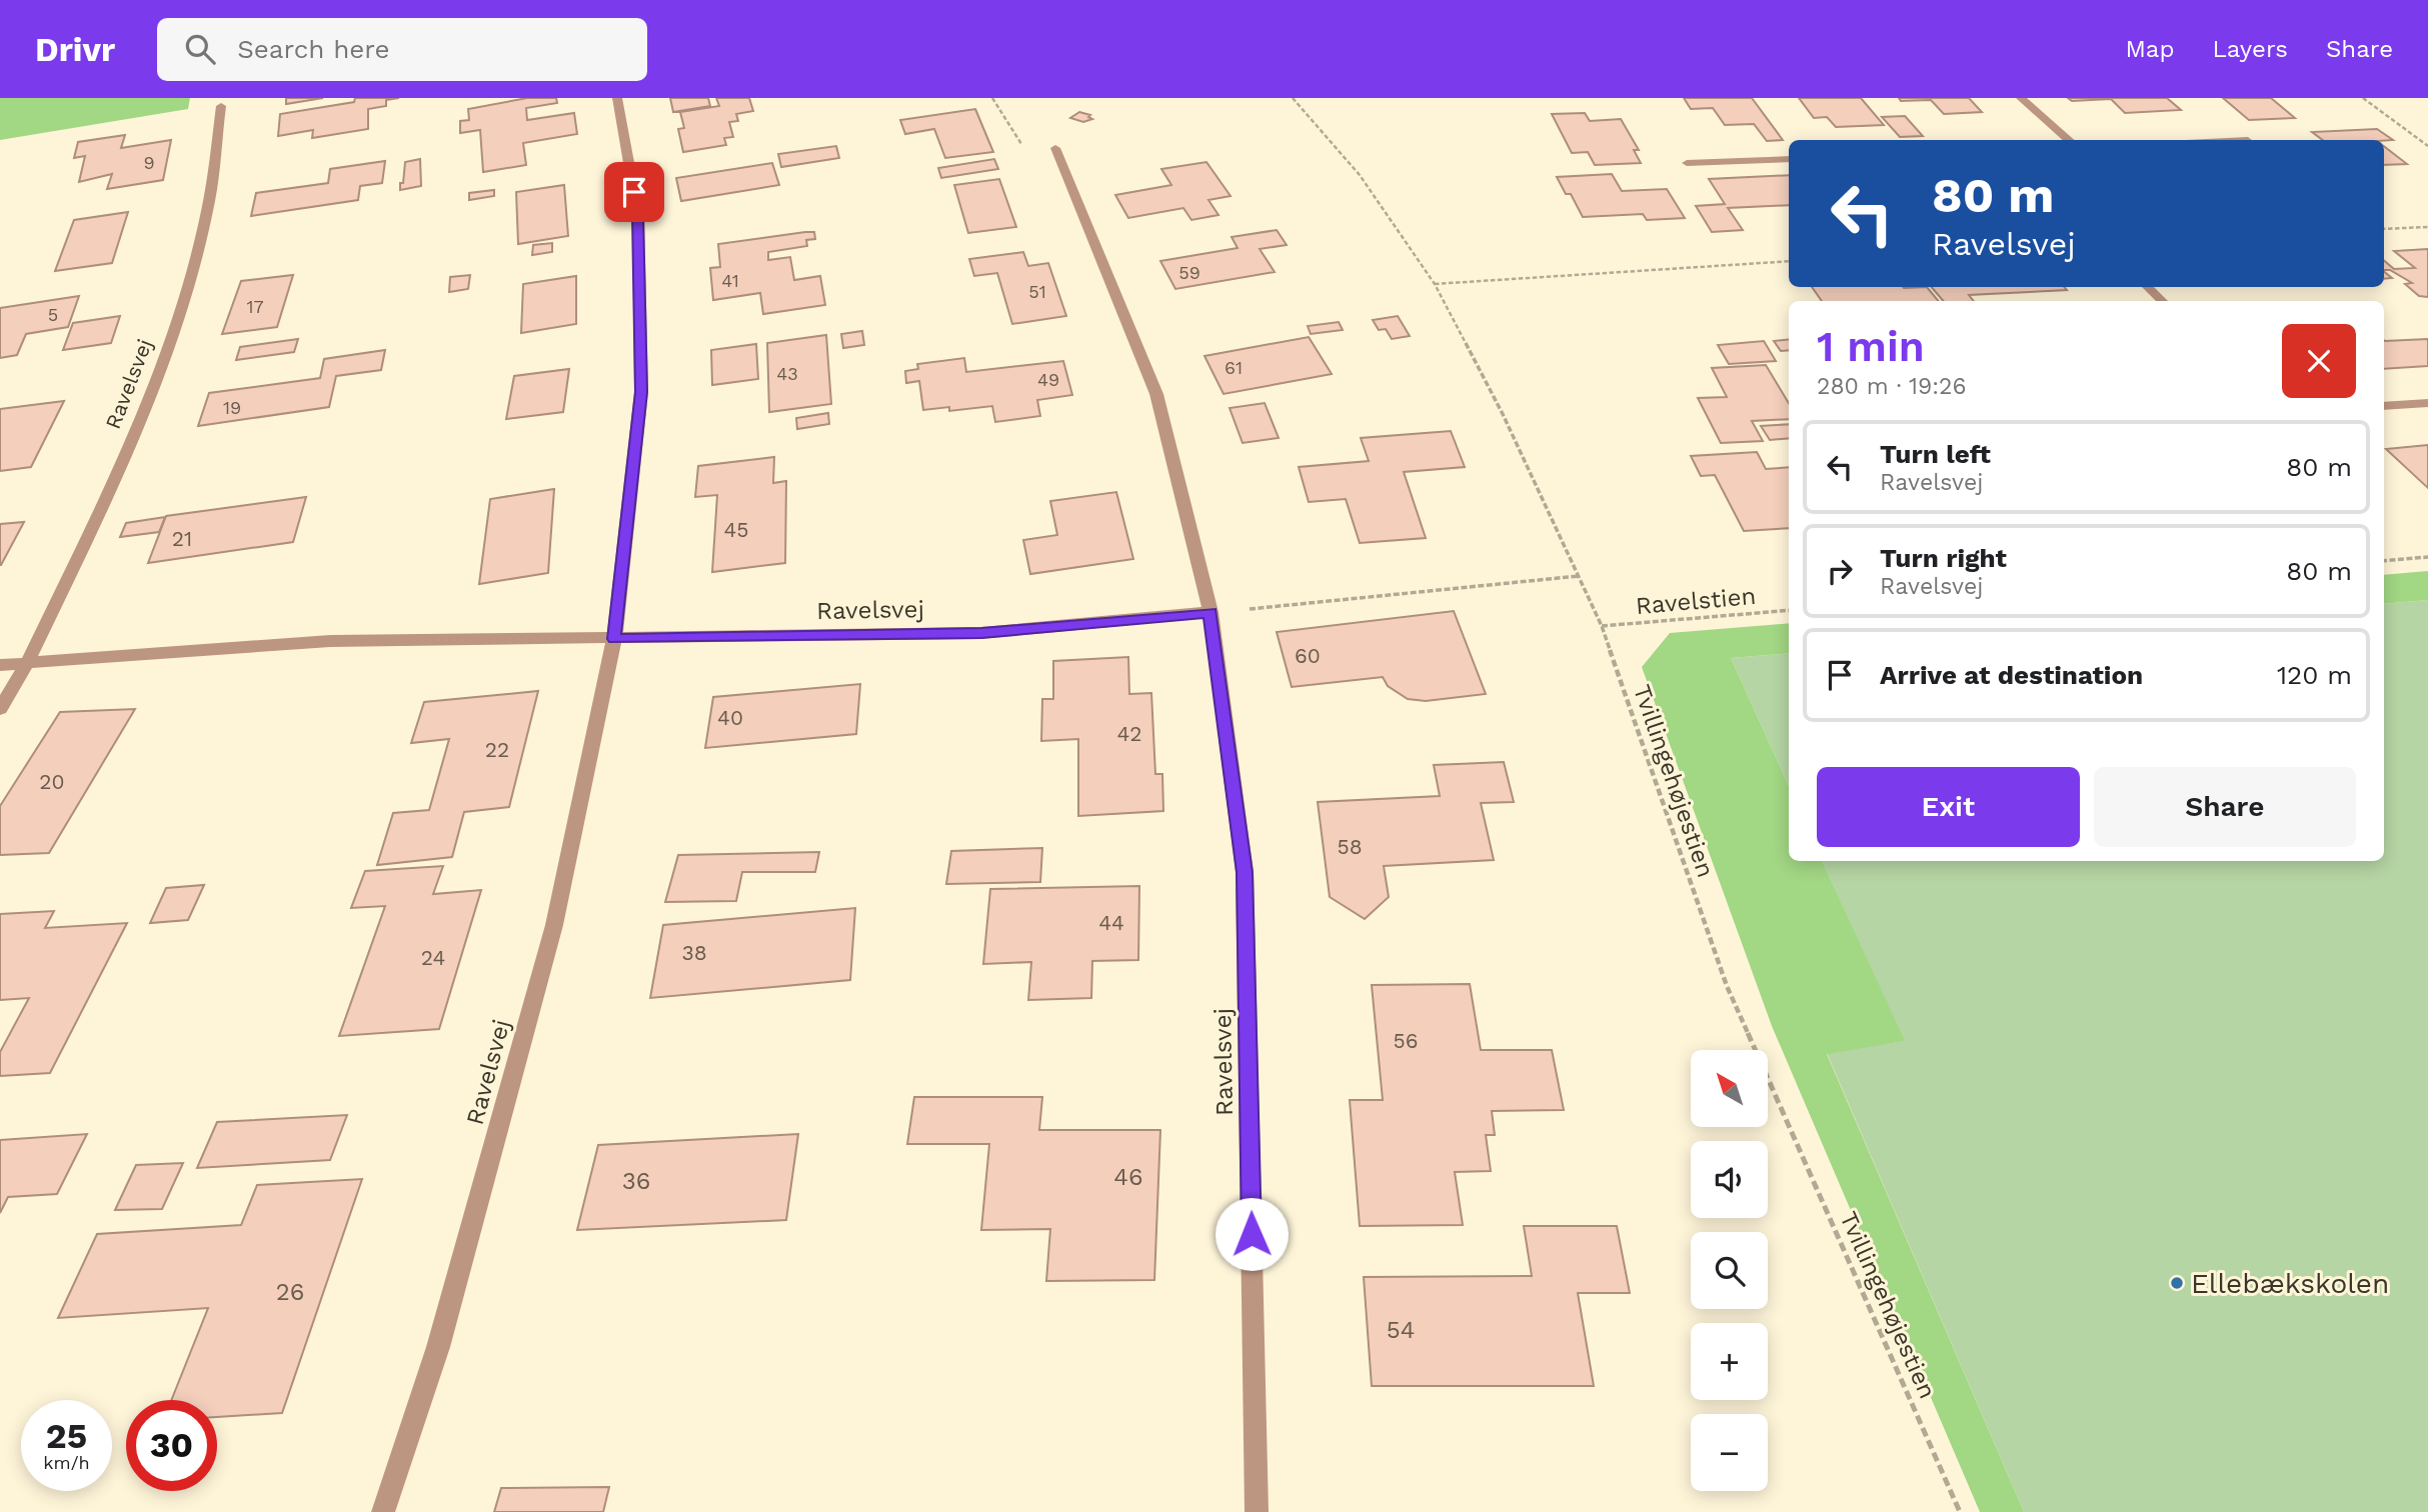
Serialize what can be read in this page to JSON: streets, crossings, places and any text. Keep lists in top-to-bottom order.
{
  "streets": {
    "street": ["Ravelsvej"],
    "path": ["Ravelstien", "Tvillingehøjestien"]
  },
  "crossings": [
    ["Ravelstien", "Tvillingehøjestien"]
  ],
  "places": ["Ellebækskolen"],
  "house_numbers": [
    "9",
    "59",
    "41",
    "51",
    "17",
    "5",
    "61",
    "43",
    "49",
    "19",
    "45",
    "21",
    "60",
    "40",
    "42",
    "22",
    "20",
    "58",
    "44",
    "38",
    "24",
    "56",
    "46",
    "36",
    "26",
    "54"
  ],
  "north": "top left",
  "page": {
    "header": "Drivr",
    "search": "Search here",
    "nav": ["Map", "Layers", "Share"],
    "turn": ["80 m", "Ravelsvej"],
    "heading": ["1 min", "280 m · 19:26"],
    "list": [
      {
        "name": "Turn left",
        "note": "Ravelsvej",
        "value": "80 m"
      },
      {
        "name": "Turn right",
        "note": "Ravelsvej",
        "value": "80 m"
      },
      {
        "name": "Arrive at destination",
        "value": "120 m"
      }
    ],
    "buttons": ["Exit", "Share"],
    "map_buttons": ["+", "−"],
    "speed": "25 km/h",
    "limit": "30"
  }
}
